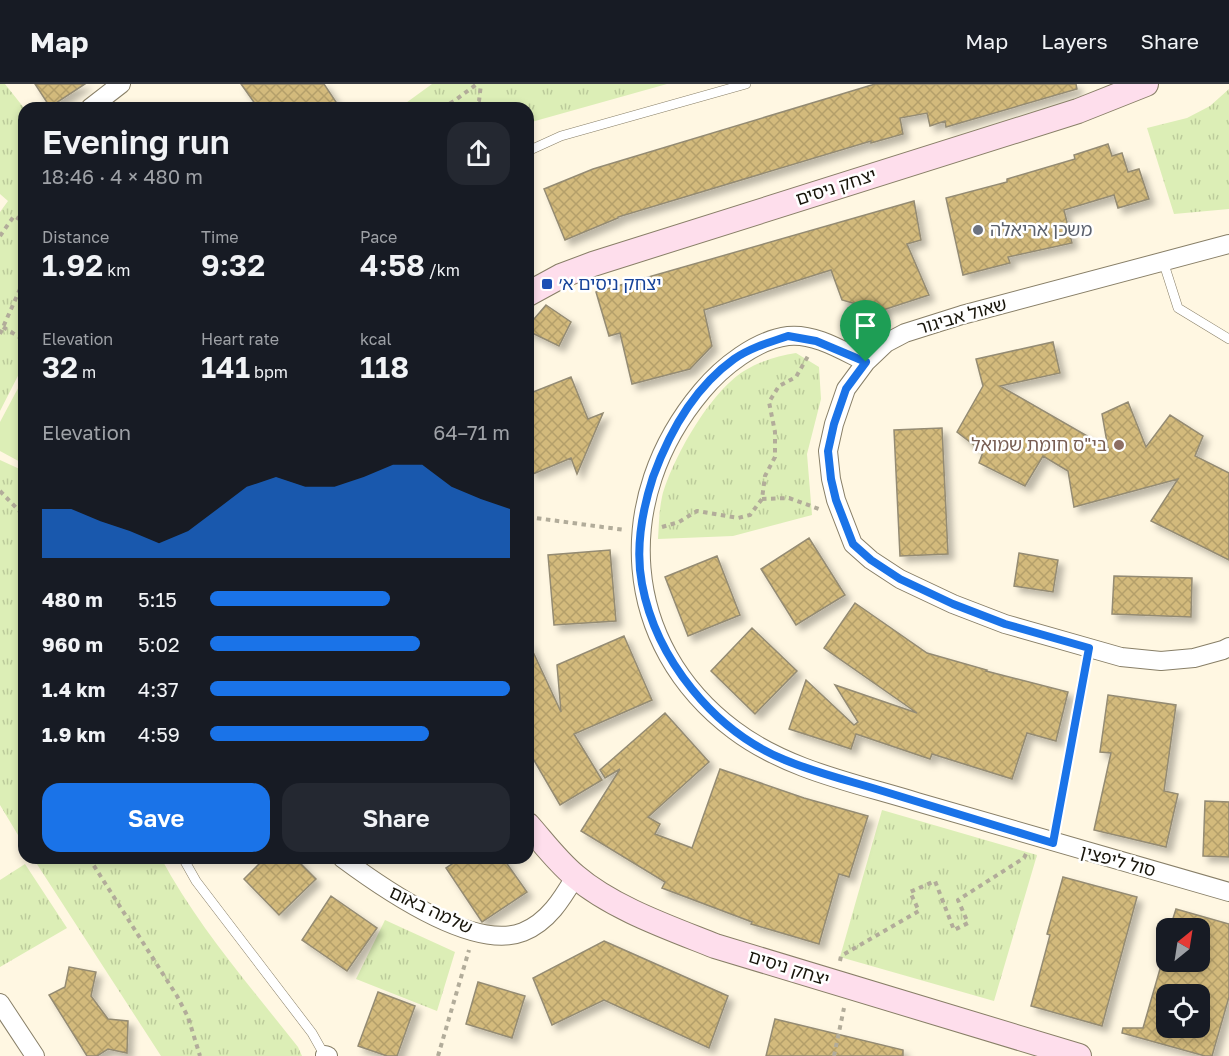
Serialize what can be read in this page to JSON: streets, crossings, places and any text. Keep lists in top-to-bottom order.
{
  "streets": {
    "street": [
      "יצחק ניסים",
      "שאול אביגור",
      "סול ליפצין",
      "שלמה באום"
    ]
  },
  "crossings": [
    ["יצחק ניסים", "שלמה באום"],
    ["שאול אביגור", "סול ליפצין"]
  ],
  "places": {
    "other": ["משכן אריאלה", "בי\"ס חומת שמואל"],
    "transit": ["יצחק ניסים א׳"]
  },
  "north": "top right",
  "page": {
    "header": "Map",
    "nav": ["Map", "Layers", "Share"],
    "heading": ["Evening run", "18:46 · 4 × 480 m"],
    "stats": [
      ["Distance", "1.92 km"],
      ["Time", "9:32"],
      ["Pace", "4:58 /km"],
      ["Elevation", "32 m"],
      ["Heart rate", "141 bpm"],
      ["kcal", "118"]
    ],
    "chart": ["Elevation", "64–71 m"],
    "list": [
      {
        "name": "480 m",
        "note": "5:15"
      },
      {
        "name": "960 m",
        "note": "5:02"
      },
      {
        "name": "1.4 km",
        "note": "4:37"
      },
      {
        "name": "1.9 km",
        "note": "4:59"
      }
    ],
    "buttons": ["Save", "Share"]
  }
}
